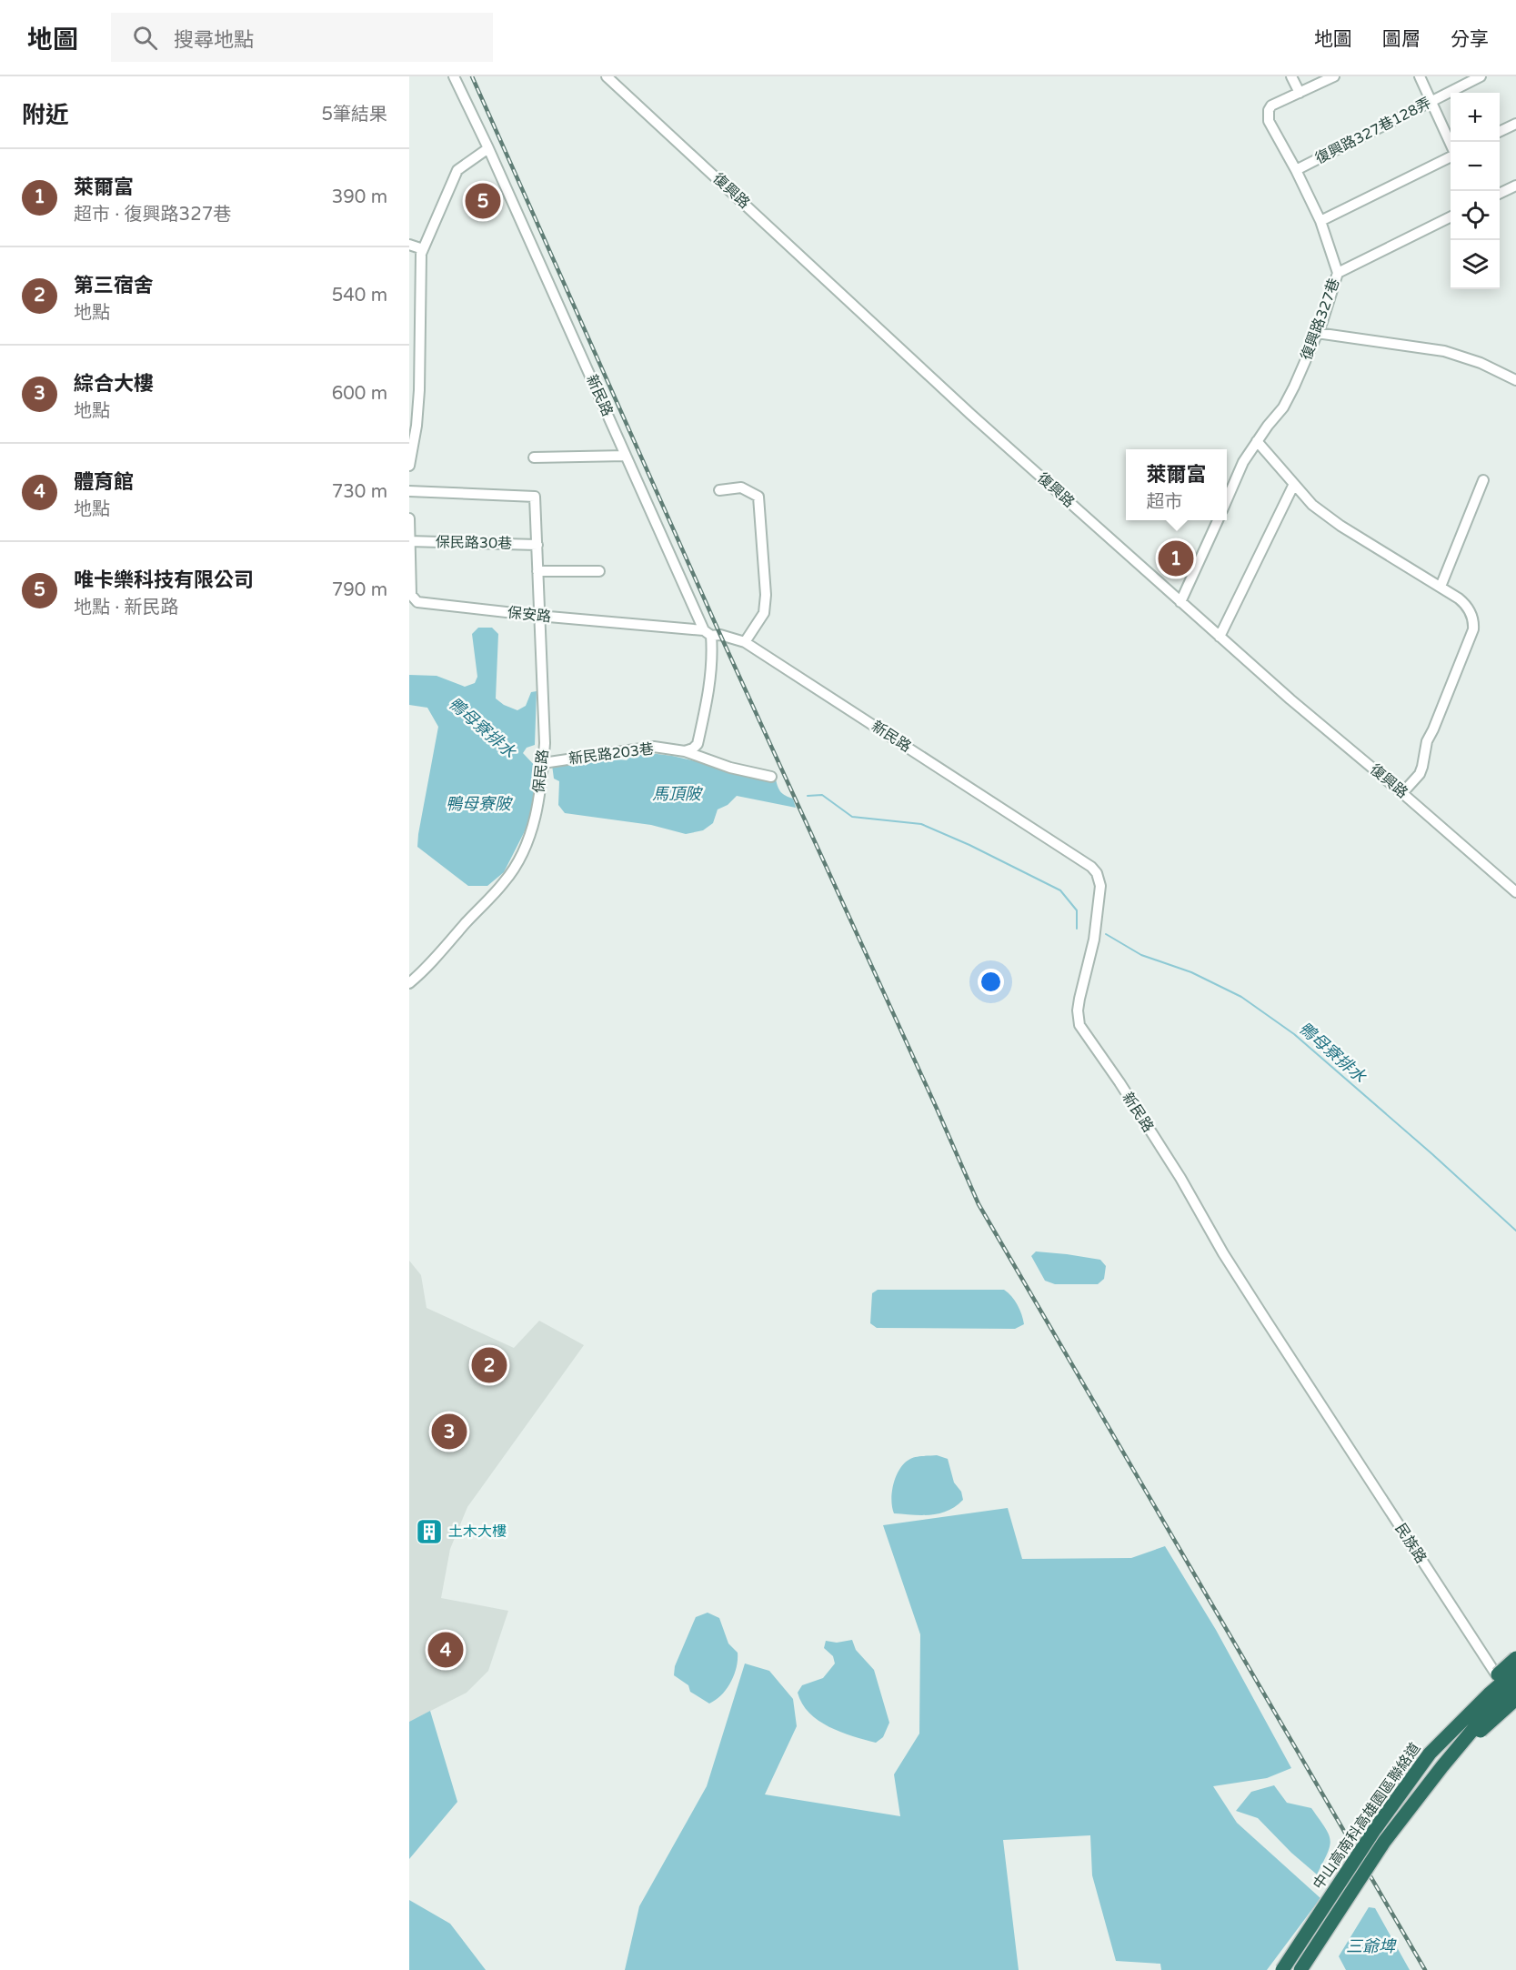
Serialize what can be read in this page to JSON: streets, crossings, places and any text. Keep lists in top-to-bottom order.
{
  "streets": {
    "highway": ["中山高南科高雄園區聯絡道"],
    "street": [
      "復興路327巷128弄",
      "復興路",
      "復興路327巷",
      "新民路",
      "保民路30巷",
      "保安路",
      "新民路203巷",
      "保民路",
      "民族路"
    ]
  },
  "crossings": [
    ["復興路327巷128弄", "復興路327巷"],
    ["新民路", "保安路"],
    ["新民路", "民族路"],
    ["保民路30巷", "保安路"],
    ["保民路30巷", "保民路"],
    ["保安路", "保民路"],
    ["新民路203巷", "保民路"]
  ],
  "water": [
    "鴨母寮排水",
    "馬頂陂",
    "鴨母寮陂",
    "三爺埤"
  ],
  "places": {
    "building": ["土木大樓"]
  },
  "page": {
    "header": "地圖",
    "search": "搜尋地點",
    "nav": ["地圖", "圖層", "分享"],
    "heading": ["附近", "5筆結果"],
    "map_buttons": ["+", "−"],
    "list": [
      {
        "mark": "1",
        "name": "萊爾富",
        "note": "超市 · 復興路327巷",
        "value": "390 m"
      },
      {
        "mark": "2",
        "name": "第三宿舍",
        "note": "地點",
        "value": "540 m"
      },
      {
        "mark": "3",
        "name": "綜合大樓",
        "note": "地點",
        "value": "600 m"
      },
      {
        "mark": "4",
        "name": "體育館",
        "note": "地點",
        "value": "730 m"
      },
      {
        "mark": "5",
        "name": "唯卡樂科技有限公司",
        "note": "地點 · 新民路",
        "value": "790 m"
      }
    ],
    "pins": [
      "5",
      "1",
      "2",
      "3",
      "4"
    ],
    "popup": ["萊爾富", "超市"]
  }
}
